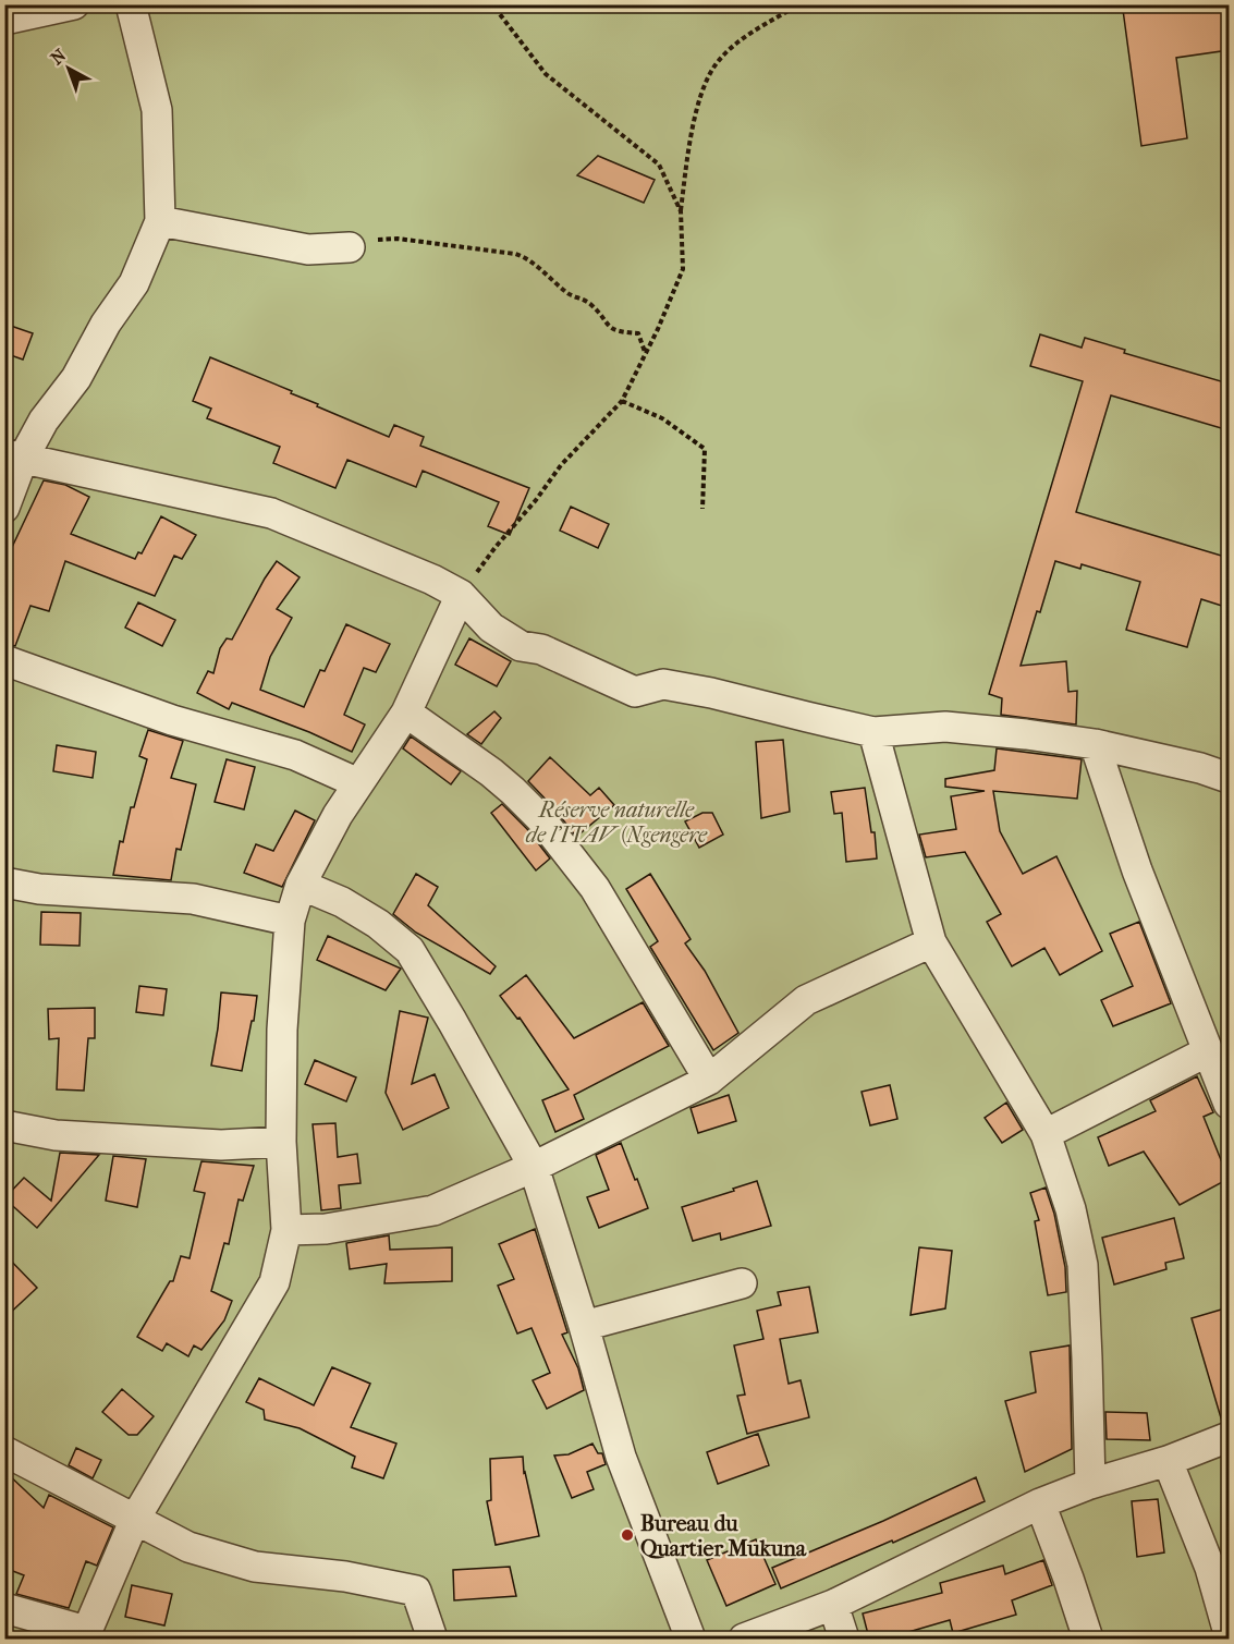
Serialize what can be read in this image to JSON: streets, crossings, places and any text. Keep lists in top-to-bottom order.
{
  "parks": ["Réserve naturelle de l'ITAV (Ngengere"],
  "places": ["Bureau du Quartier Mukuna"],
  "north": "top left"
}
